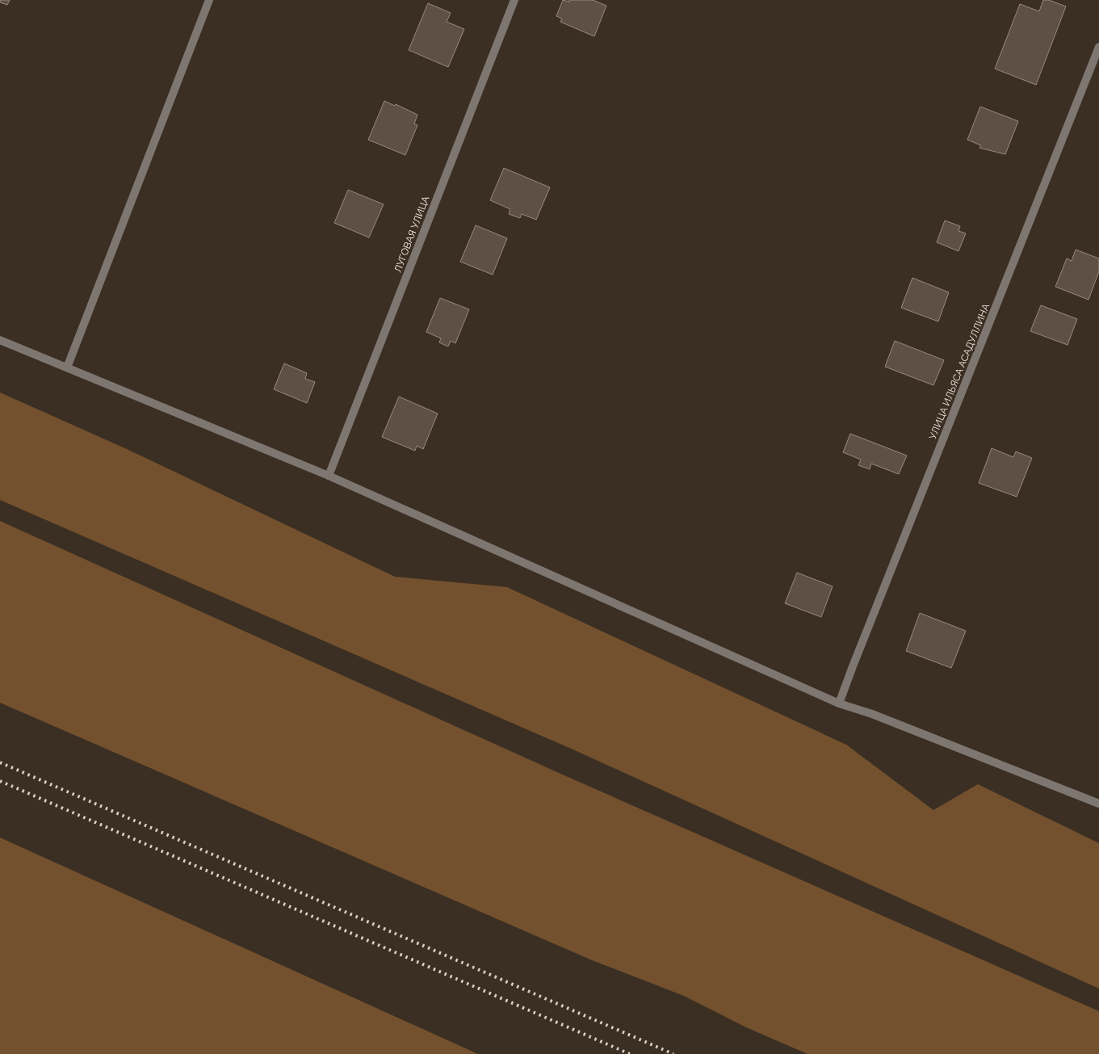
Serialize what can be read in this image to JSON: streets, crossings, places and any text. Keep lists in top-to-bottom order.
{
  "streets": {
    "street": ["ЛУГОВАЯ УЛИЦА", "УЛИЦА ИЛЬЯСА АСАДУЛЛИНА"]
  }
}
